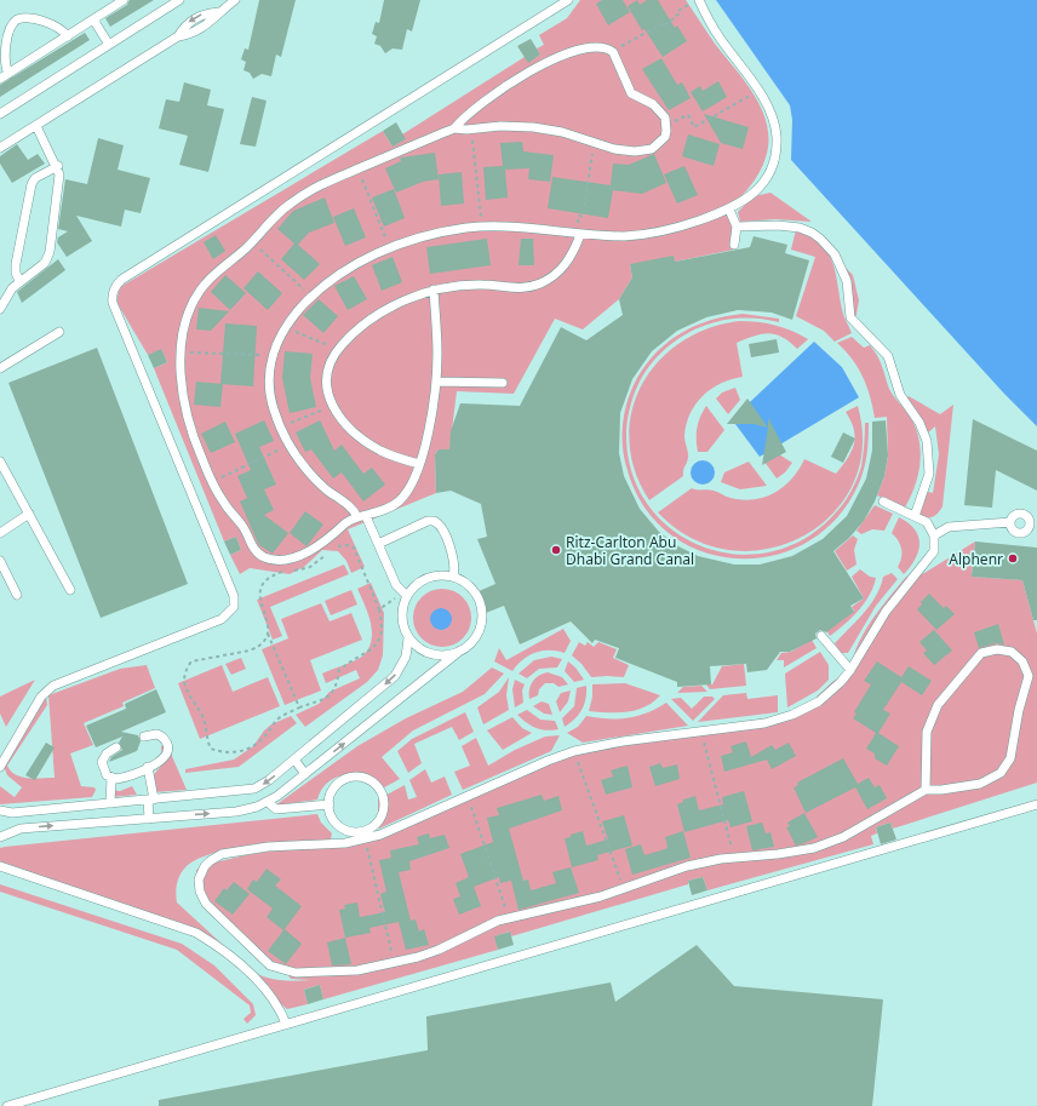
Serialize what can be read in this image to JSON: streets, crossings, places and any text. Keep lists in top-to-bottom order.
{
  "places": ["Ritz-Carlton Abu Dhabi Grand Canal", "Alphenr"]
}
